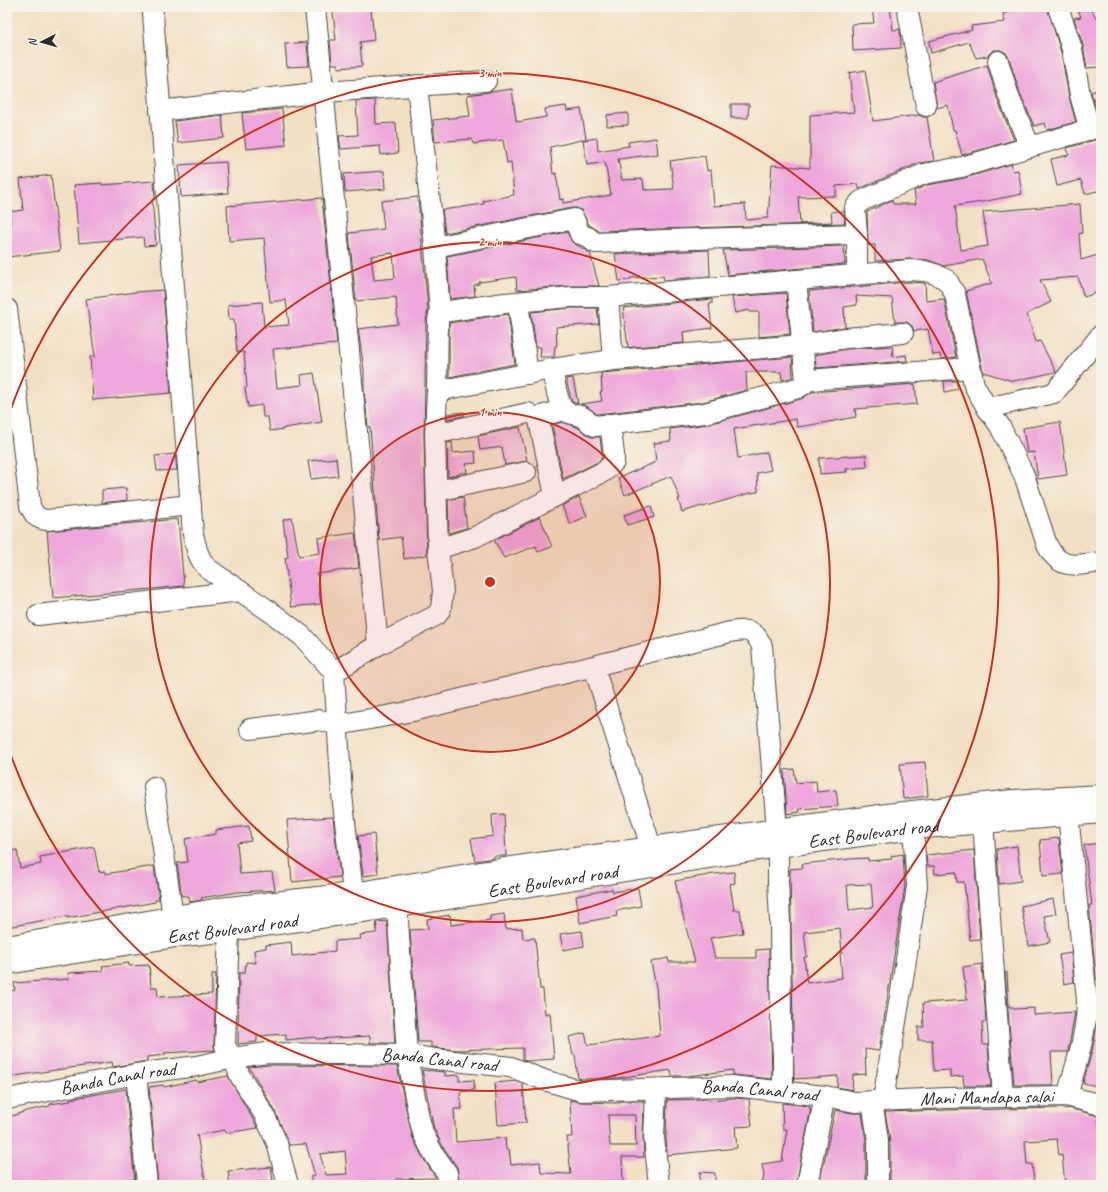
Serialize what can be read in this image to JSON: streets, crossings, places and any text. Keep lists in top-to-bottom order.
{
  "streets": {
    "main road": ["East Boulevard road"],
    "street": ["Banda Canal road", "Mani Mandapa salai"]
  },
  "crossings": [
    ["Banda Canal road", "Mani Mandapa salai"]
  ],
  "north": "left",
  "rings": ["3 min", "2 min", "1 min"]
}
